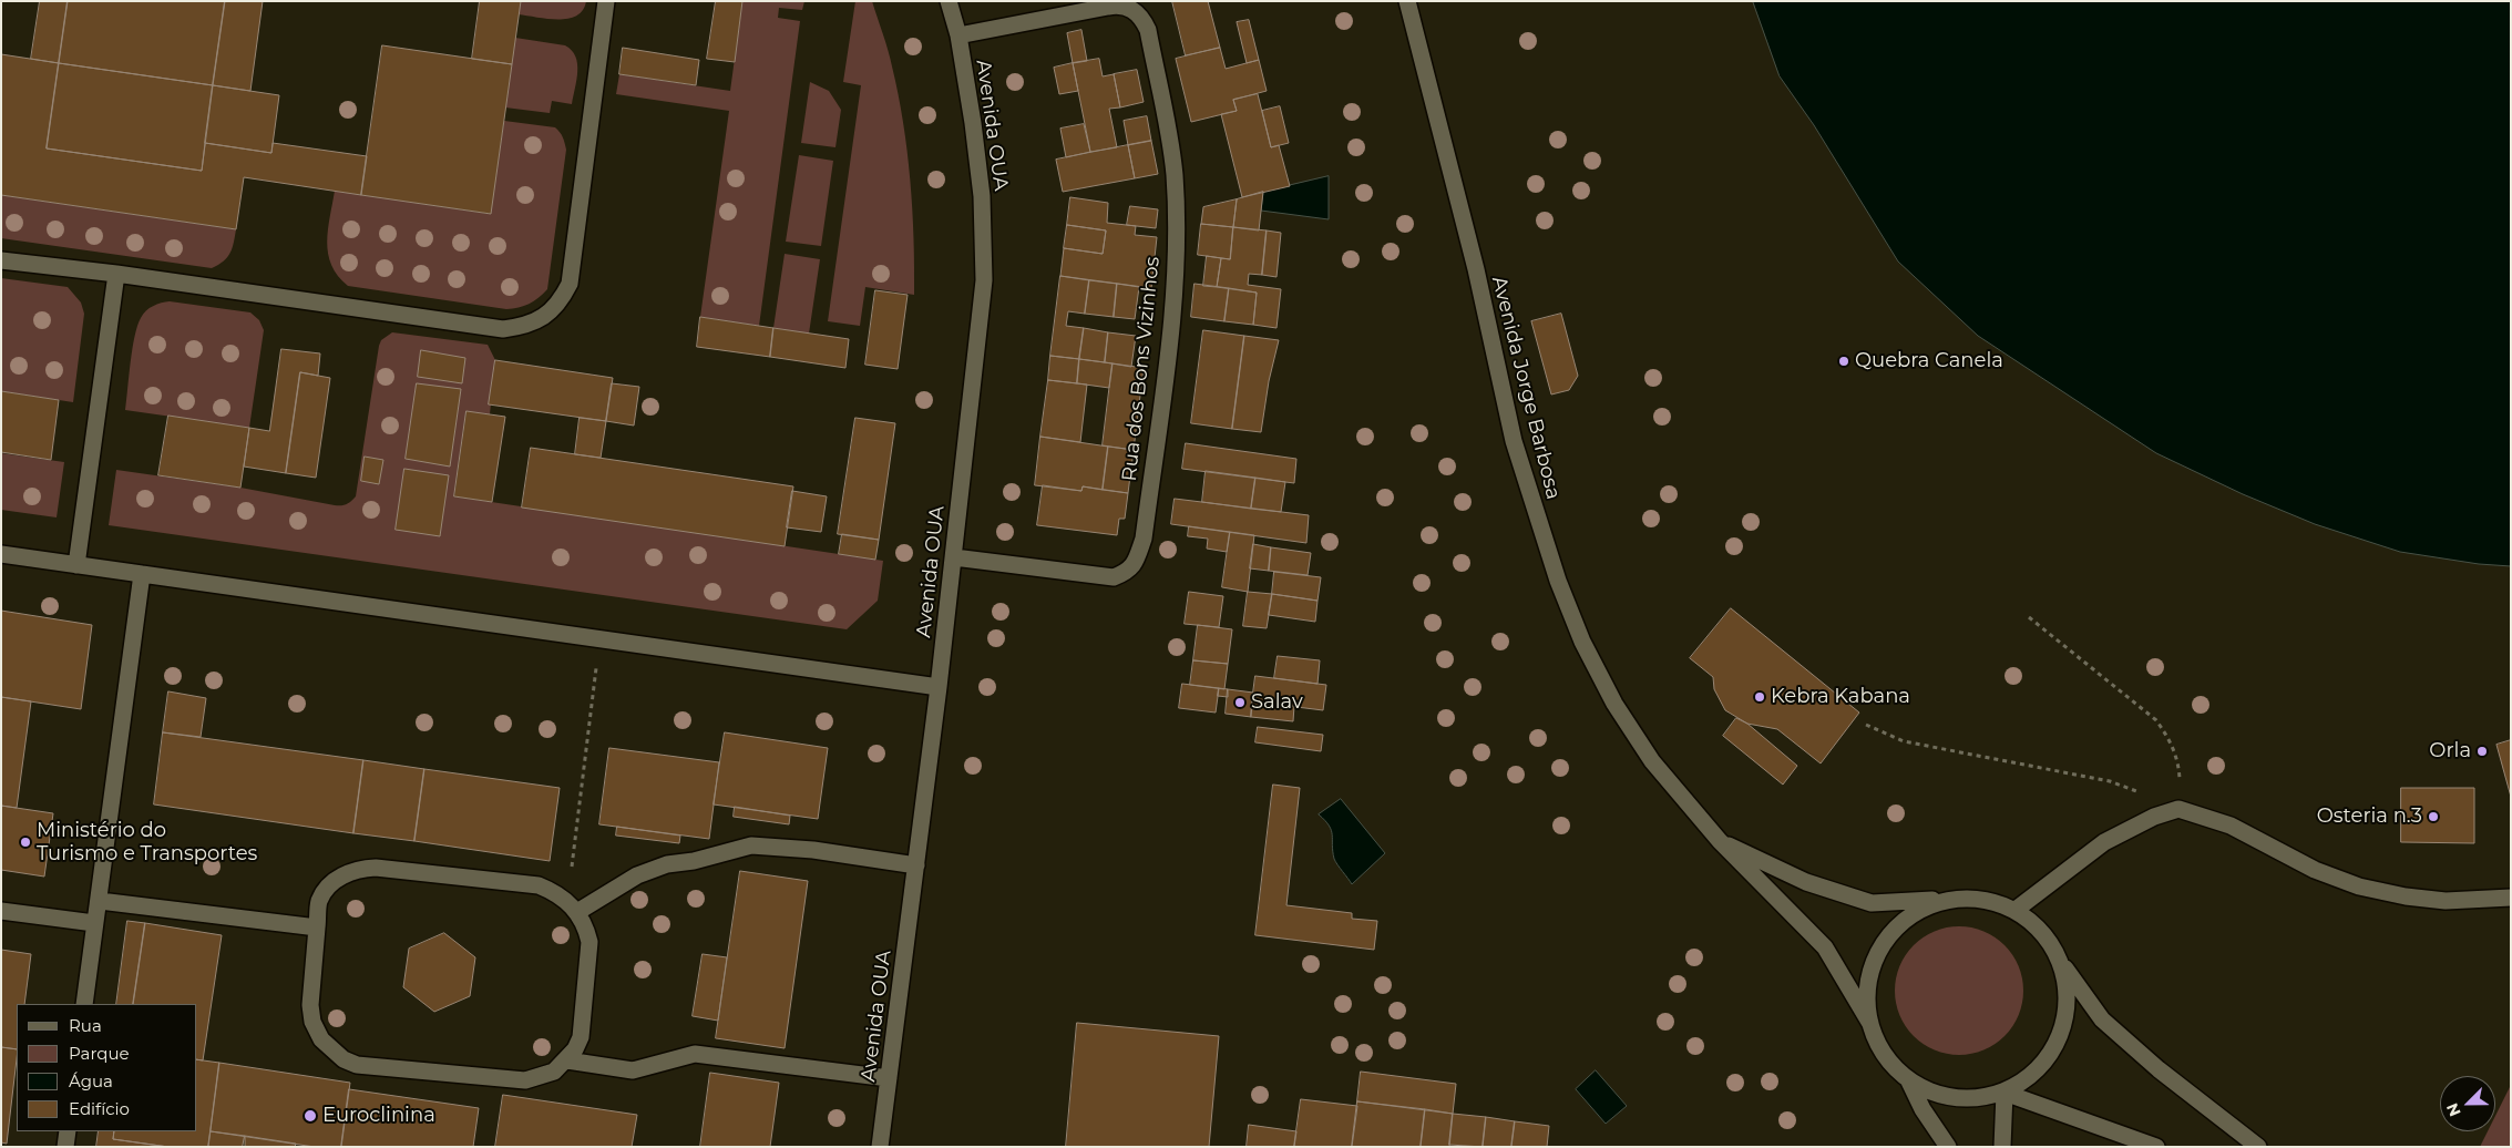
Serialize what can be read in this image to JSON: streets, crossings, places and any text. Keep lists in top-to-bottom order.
{
  "streets": {
    "street": ["Avenida OUA", "Rua dos Bons Vizinhos", "Avenida Jorge Barbosa"]
  },
  "crossings": [
    ["Avenida OUA", "Rua dos Bons Vizinhos"]
  ],
  "places": [
    "Quebra Canela",
    "Kebra Kabana",
    "Salav",
    "Orla",
    "Osteria n.3",
    "Ministério do Turismo e Transportes",
    "Euroclinina"
  ],
  "legend": [
    "Rua",
    "Parque",
    "Água",
    "Edifício"
  ],
  "north": "bottom left"
}
